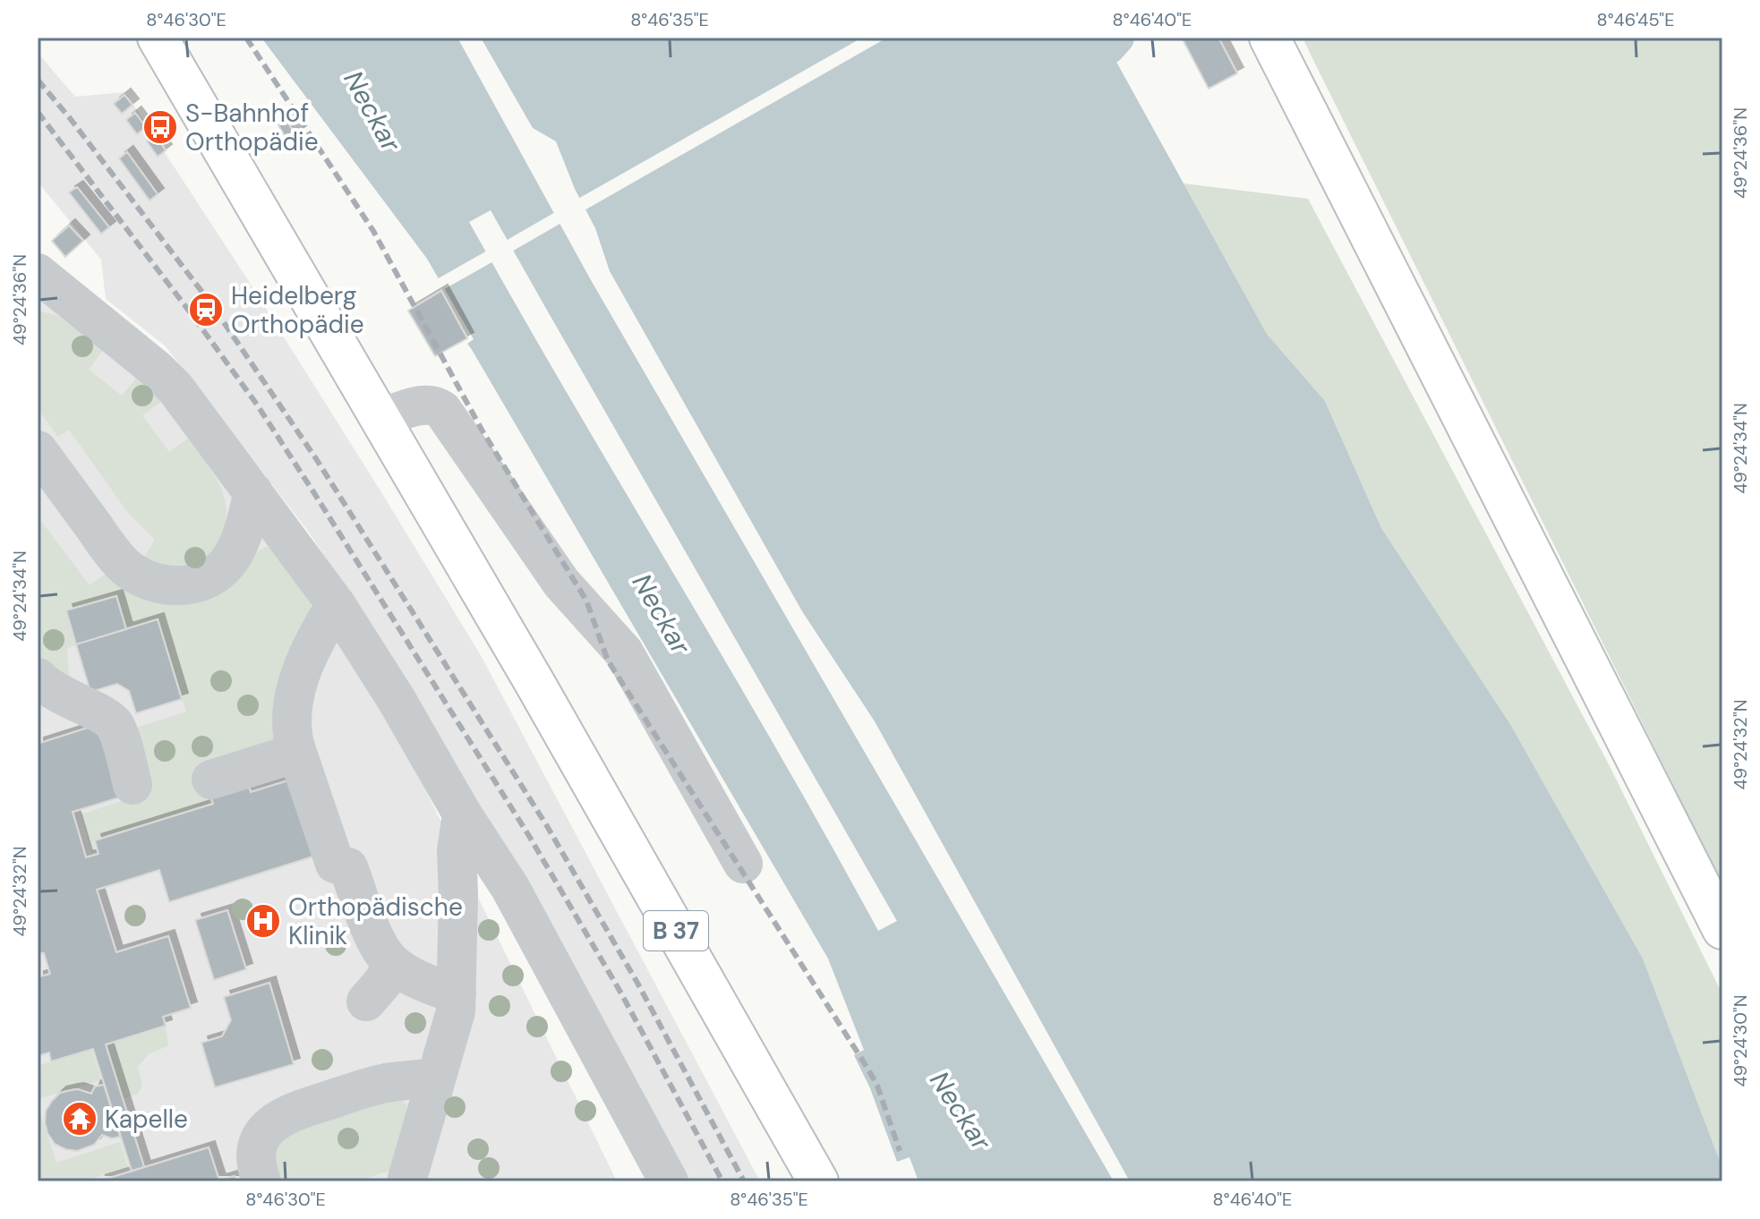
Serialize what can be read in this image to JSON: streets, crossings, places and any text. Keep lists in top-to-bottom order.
{
  "streets": {
    "main road": ["B 37"]
  },
  "water": ["Neckar"],
  "places": {
    "bus stop": ["S-Bahnhof Orthopädie"],
    "station": ["Heidelberg Orthopädie"],
    "hospital": ["Orthopädische Klinik"],
    "temple": ["Kapelle"]
  },
  "coordinates": [
    "8°46'30\"E",
    "8°46'35\"E",
    "8°46'40\"E",
    "8°46'45\"E",
    "49°24'36\"N",
    "49°24'34\"N",
    "49°24'32\"N",
    "49°24'30\"N"
  ]
}
